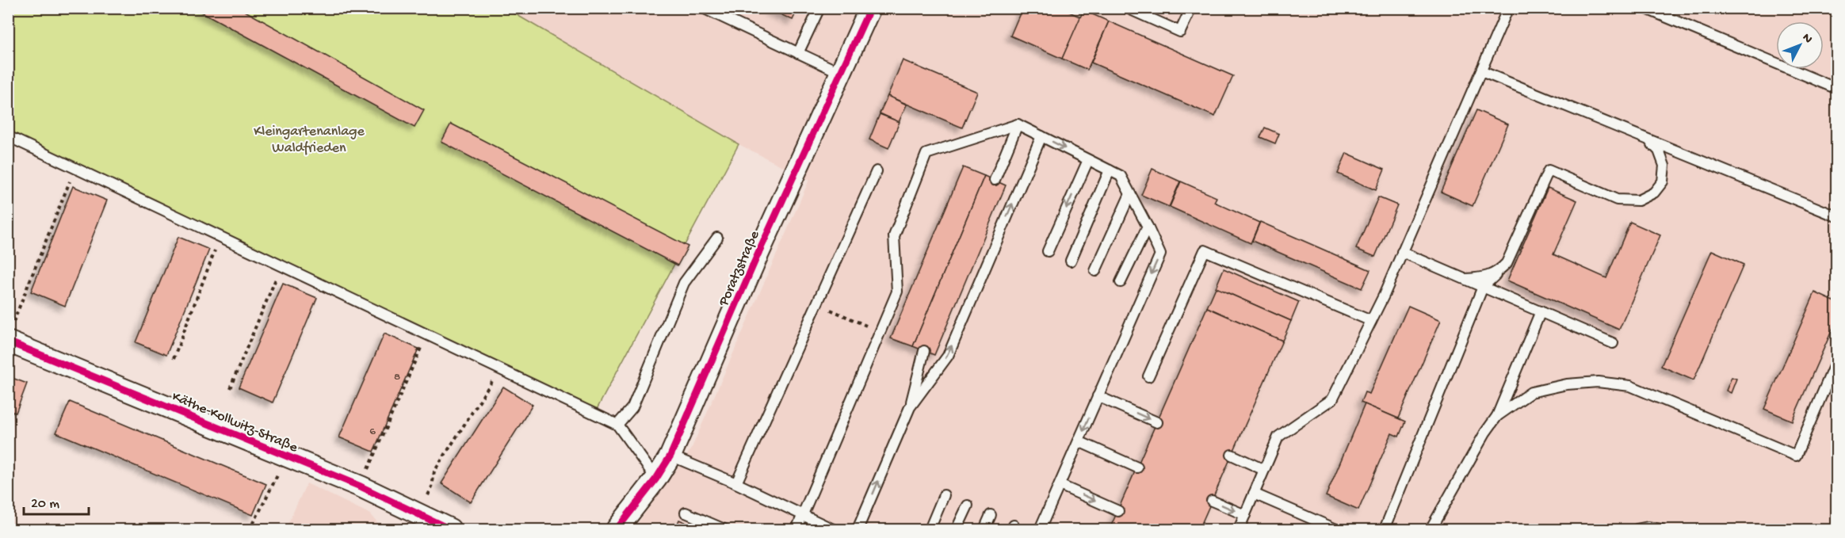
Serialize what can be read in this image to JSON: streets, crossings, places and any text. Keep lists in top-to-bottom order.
{
  "streets": {
    "street": ["Poratzstraße", "Käthe-Kollwitz-Straße"]
  },
  "parks": ["Kleingartenanlage Waldfrieden"],
  "house_numbers": ["8", "6"],
  "scale_bar": "20 m",
  "north": "top right"
}
